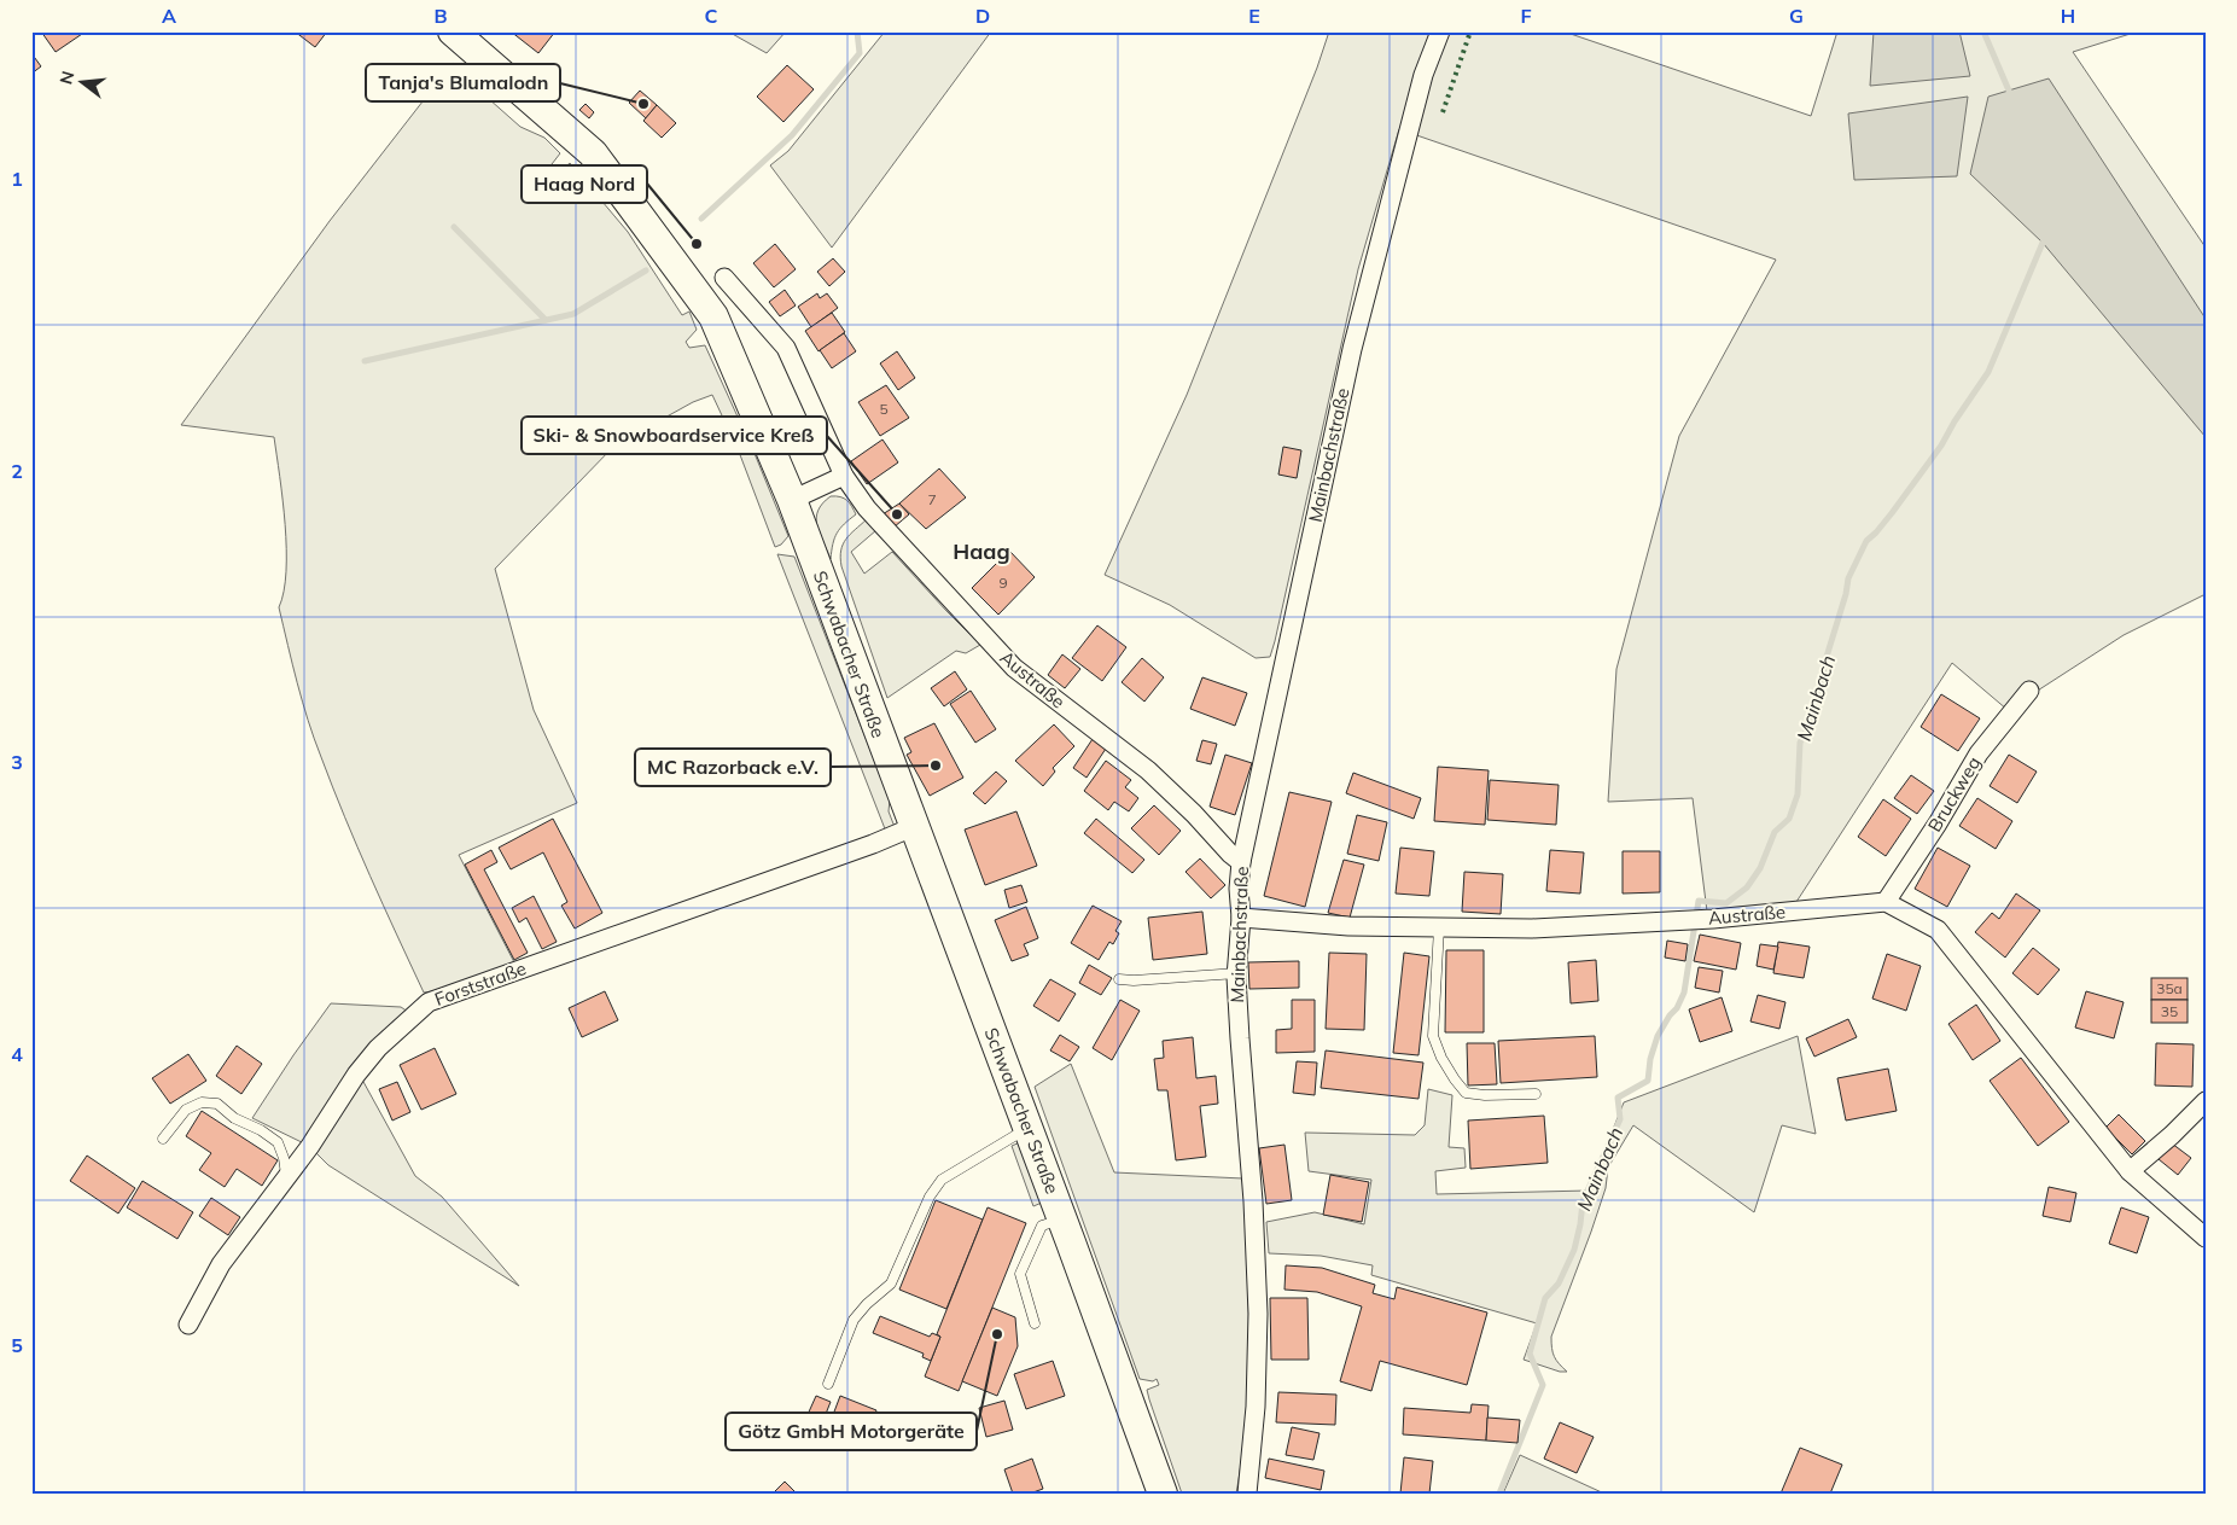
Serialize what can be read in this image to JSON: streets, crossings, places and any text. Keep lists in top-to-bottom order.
{
  "streets": {
    "main road": ["Schwabacher Straße"],
    "street": [
      "Mainbachstraße",
      "Austraße",
      "Bruckweg",
      "Forststraße"
    ]
  },
  "crossings": [
    ["Mainbachstraße", "Austraße"],
    ["Schwabacher Straße", "Forststraße"],
    ["Austraße", "Bruckweg"]
  ],
  "districts": ["Haag"],
  "water": ["Mainbach"],
  "places": [
    "Tanja's Blumalodn",
    "Haag Nord",
    "Ski- & Snowboardservice Kreß",
    "MC Razorback e.V.",
    "Götz GmbH Motorgeräte"
  ],
  "house_numbers": [
    "5",
    "7",
    "9",
    "35a",
    "35"
  ],
  "north": "left",
  "grid": {
    "columns": [
      "A",
      "B",
      "C",
      "D",
      "E",
      "F",
      "G",
      "H"
    ],
    "rows": [
      "1",
      "2",
      "3",
      "4",
      "5"
    ]
  }
}
